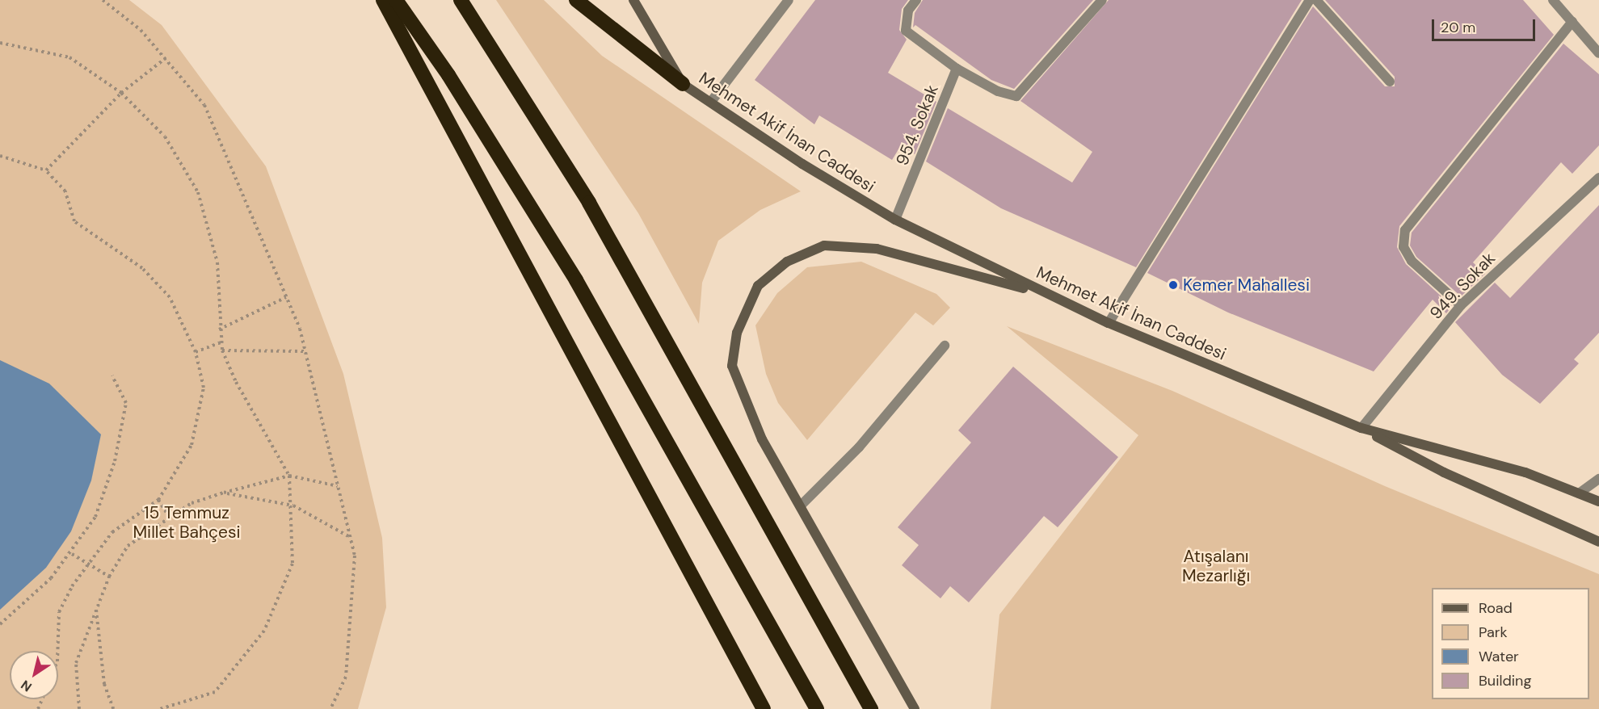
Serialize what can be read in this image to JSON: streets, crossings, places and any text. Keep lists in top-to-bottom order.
{
  "streets": {
    "main road": ["Mehmet Akif İnan Caddesi"],
    "street": ["954. Sokak", "949. Sokak"]
  },
  "crossings": [
    ["954. Sokak", "Mehmet Akif İnan Caddesi"],
    ["Mehmet Akif İnan Caddesi", "949. Sokak"]
  ],
  "parks": ["15 Temmuz Millet Bahçesi", "Atışalanı Mezarlığı"],
  "places": ["Kemer Mahallesi"],
  "legend": [
    "Road",
    "Park",
    "Water",
    "Building"
  ],
  "scale_bar": "20 m",
  "north": "bottom left"
}
